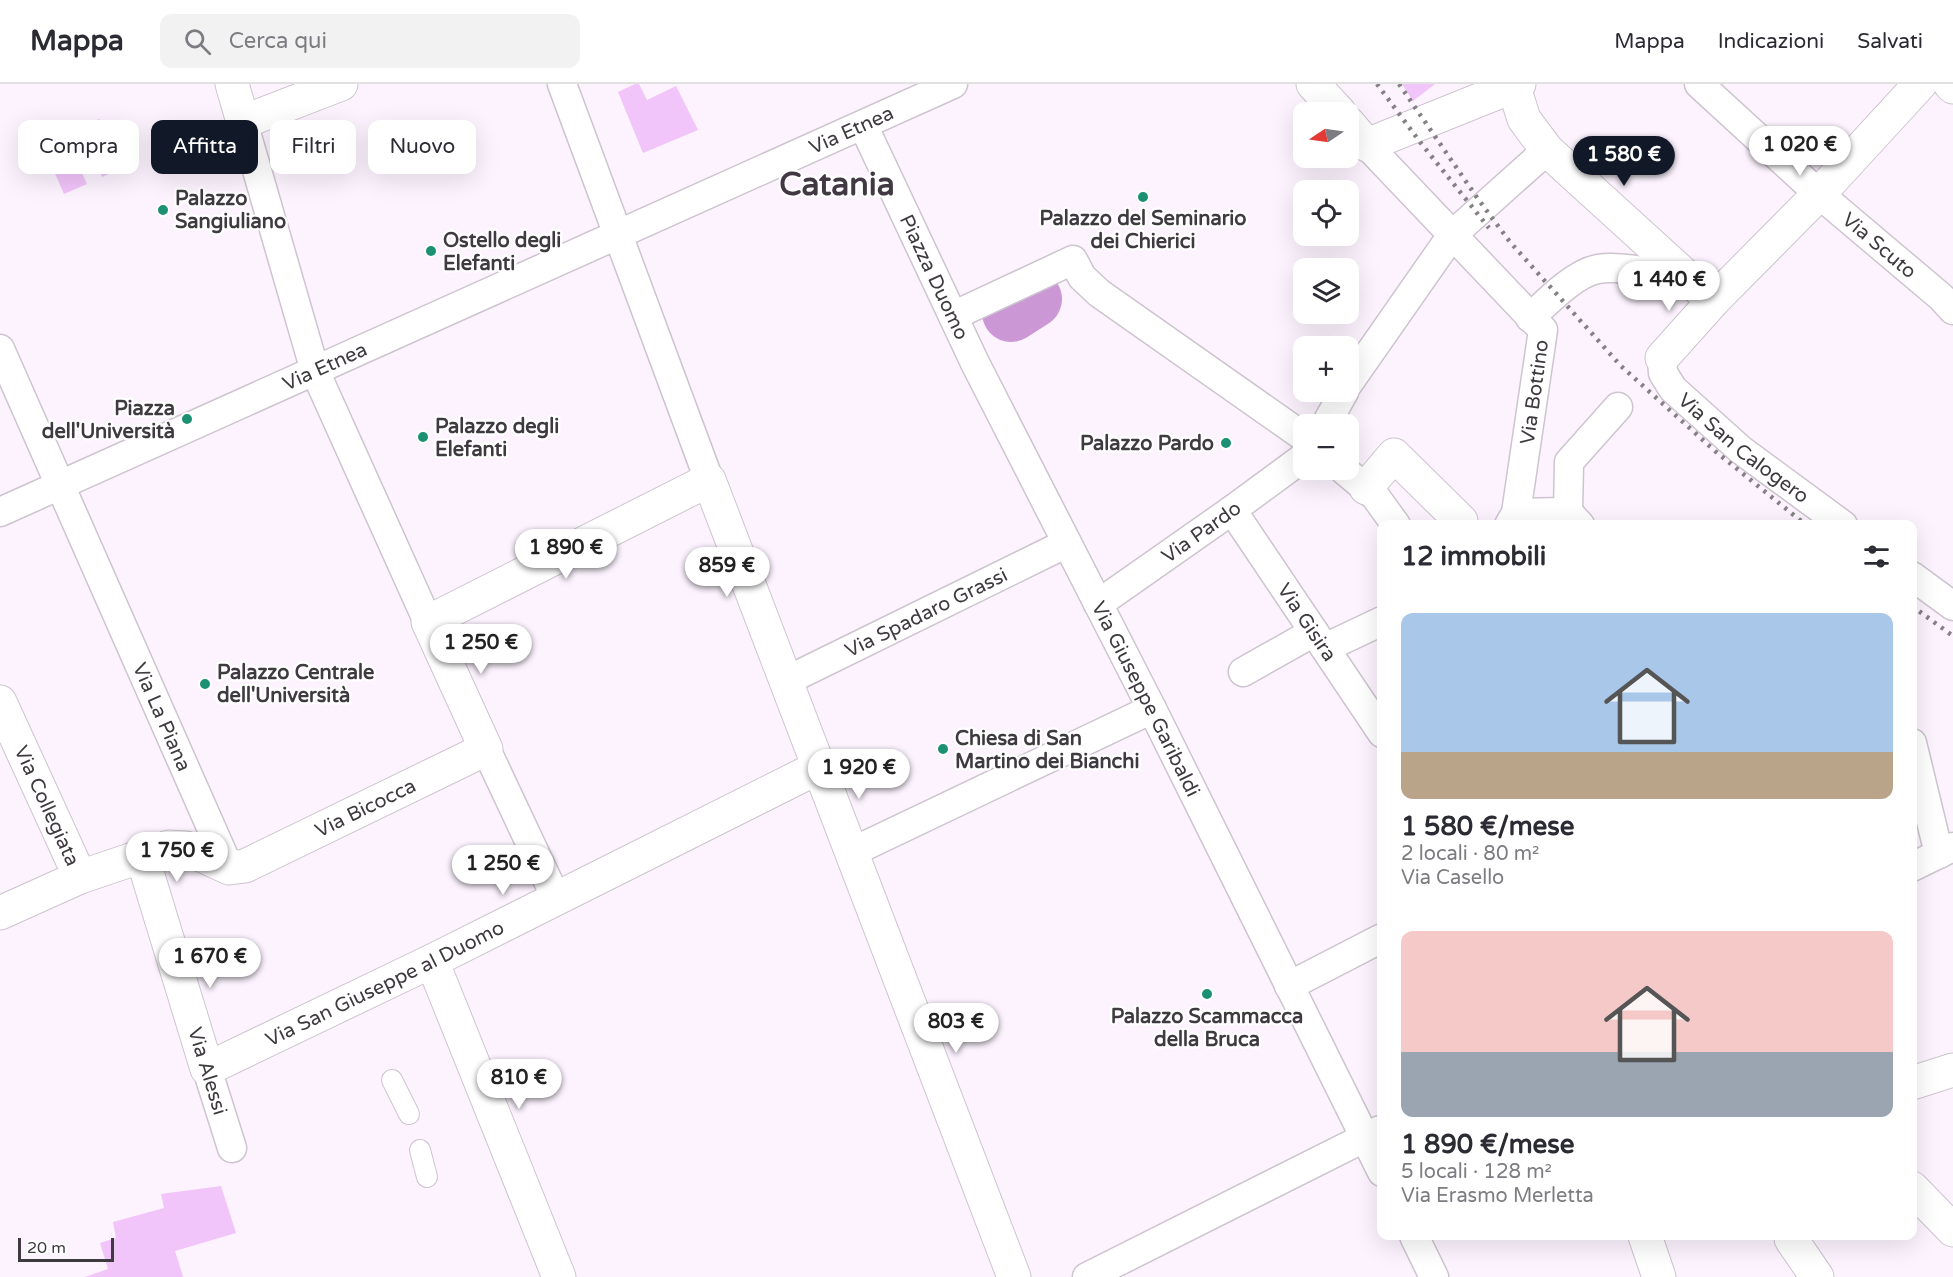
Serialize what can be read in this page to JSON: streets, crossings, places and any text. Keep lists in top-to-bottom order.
{
  "streets": {
    "street": [
      "Via Etnea",
      "Via Scuto",
      "Piazza Duomo",
      "Via Bottino",
      "Via San Calogero",
      "Via Pardo",
      "Via Spadaro Grassi",
      "Via Gisira",
      "Via Giuseppe Garibaldi",
      "Via La Piana",
      "Via Collegiata",
      "Via Bicocca",
      "Via San Giuseppe al Duomo",
      "Via Alessi"
    ]
  },
  "crossings": [
    ["Via Etnea", "Piazza Duomo"],
    ["Via Etnea", "Via La Piana"],
    ["Piazza Duomo", "Via Giuseppe Garibaldi"],
    ["Via Pardo", "Via Gisira"],
    ["Via Pardo", "Via Giuseppe Garibaldi"],
    ["Via Spadaro Grassi", "Via Giuseppe Garibaldi"],
    ["Via La Piana", "Via Bicocca"],
    ["Via San Giuseppe al Duomo", "Via Alessi"]
  ],
  "districts": ["Catania"],
  "places": [
    "Palazzo del Seminario dei Chierici",
    "Palazzo Sangiuliano",
    "Ostello degli Elefanti",
    "Piazza dell'Università",
    "Palazzo degli Elefanti",
    "Palazzo Pardo",
    "Palazzo Centrale dell'Università",
    "Chiesa di San Martino dei Bianchi",
    "Palazzo Scammacca della Bruca"
  ],
  "scale_bar": "20 m",
  "north": "left",
  "page": {
    "header": "Mappa",
    "search": "Cerca qui",
    "nav": ["Mappa", "Indicazioni", "Salvati"],
    "map_buttons": ["+", "−"],
    "chip": [
      "Compra",
      "Affitta",
      "Filtri",
      "Nuovo"
    ],
    "price": [
      "1 020 €",
      "1 580 €",
      "1 440 €",
      "1 890 €",
      "859 €",
      "1 250 €",
      "1 920 €",
      "1 750 €",
      "1 250 €",
      "1 670 €",
      "803 €",
      "810 €"
    ],
    "heading": "12 immobili",
    "list": [
      {
        "name": "1 580 €/mese",
        "note": "2 locali · 80 m² · Via Casello"
      },
      {
        "name": "1 890 €/mese",
        "note": "5 locali · 128 m² · Via Erasmo Merletta"
      }
    ],
    "scale": "20 m"
  }
}
